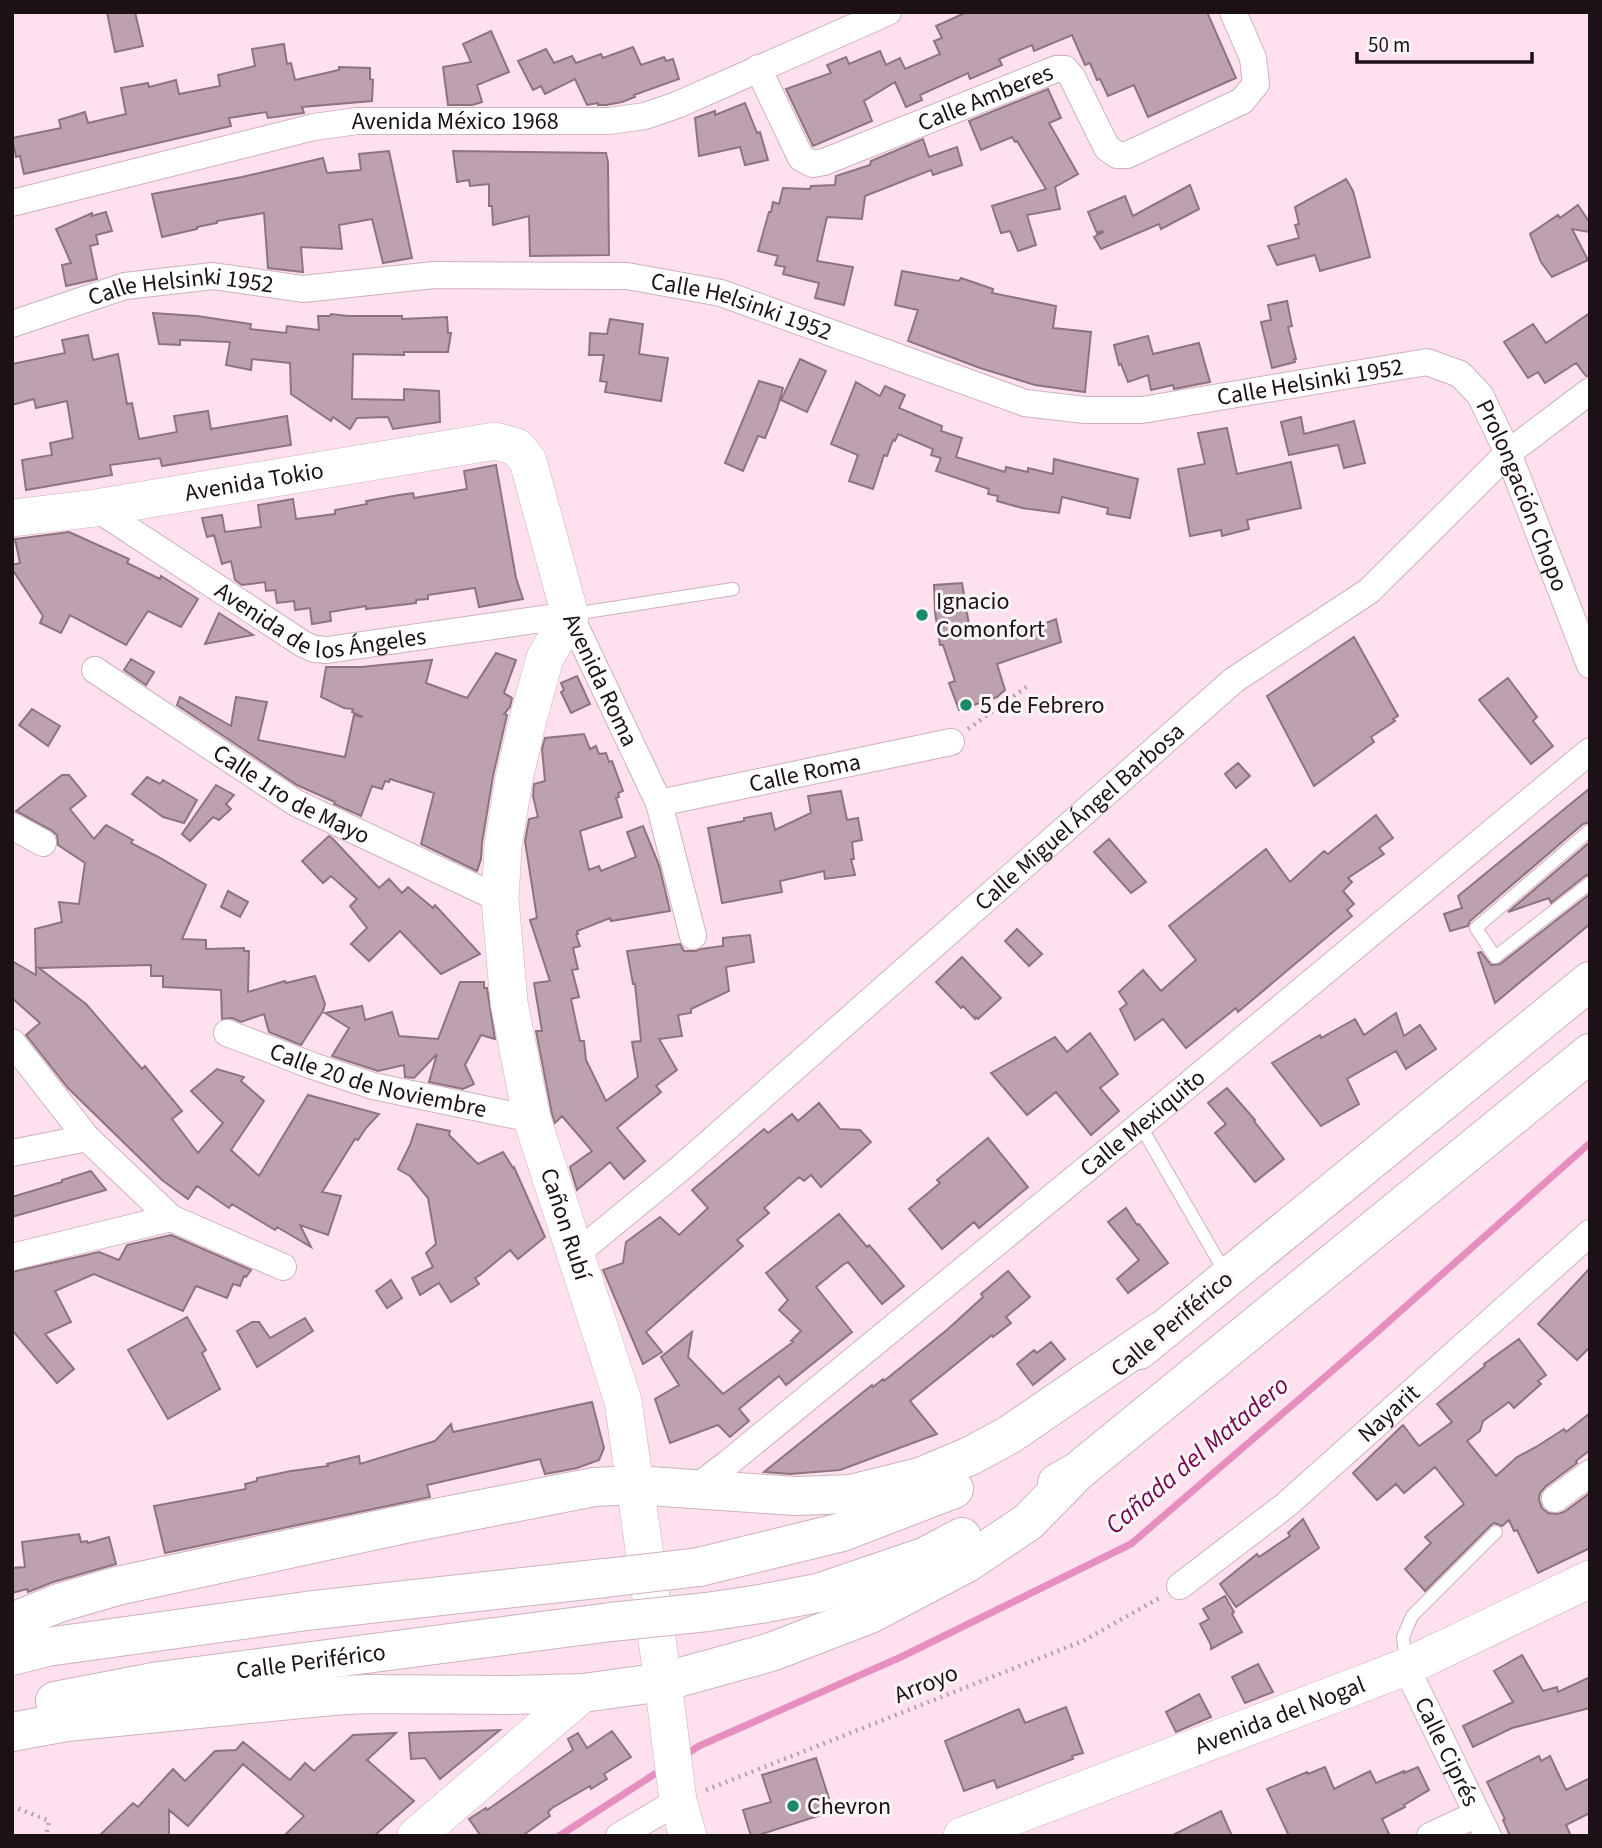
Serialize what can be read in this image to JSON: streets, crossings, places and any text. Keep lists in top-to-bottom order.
{
  "streets": {
    "highway": ["Calle Periférico"],
    "street": [
      "Calle Amberes",
      "Avenida México 1968",
      "Calle Helsinki 1952",
      "Avenida Tokio",
      "Prolongación Chopo",
      "Avenida de los Ángeles",
      "Avenida Roma",
      "Calle Roma",
      "Calle 1ro de Mayo",
      "Calle Miguel Ángel Barbosa",
      "Calle 20 de Noviembre",
      "Calle Mexiquito",
      "Cañon Rubí",
      "Nayarit",
      "Avenida del Nogal",
      "Calle Ciprés"
    ],
    "path": ["Arroyo"]
  },
  "crossings": [
    ["Calle Amberes", "Avenida México 1968"],
    ["Calle Helsinki 1952", "Prolongación Chopo"],
    ["Avenida Tokio", "Avenida de los Ángeles"],
    ["Avenida Tokio", "Avenida Roma"],
    ["Prolongación Chopo", "Calle Miguel Ángel Barbosa"],
    ["Avenida de los Ángeles", "Avenida Roma"],
    ["Avenida de los Ángeles", "Cañon Rubí"],
    ["Avenida Roma", "Calle Roma"],
    ["Avenida Roma", "Cañon Rubí"],
    ["Calle 1ro de Mayo", "Cañon Rubí"],
    ["Calle Miguel Ángel Barbosa", "Cañon Rubí"],
    ["Calle 20 de Noviembre", "Cañon Rubí"],
    ["Cañon Rubí", "Arroyo"],
    ["Nayarit", "Arroyo"],
    ["Avenida del Nogal", "Calle Ciprés"]
  ],
  "water": ["Cañada del Matadero"],
  "places": ["Ignacio Comonfort", "5 de Febrero", "Chevron"],
  "scale_bar": "50 m"
}
